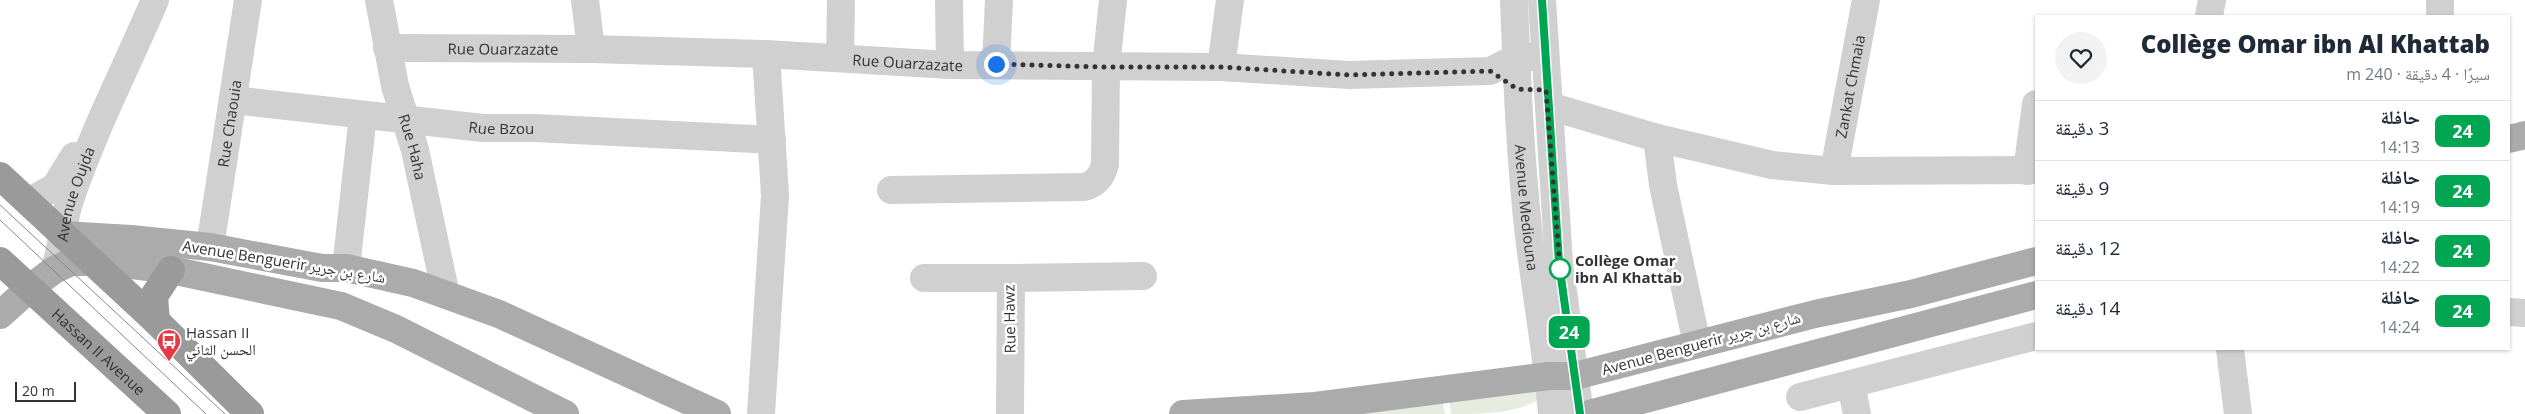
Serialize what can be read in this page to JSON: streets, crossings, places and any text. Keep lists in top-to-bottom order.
{
  "streets": {
    "highway": ["Hassan II Avenue"],
    "main road": ["Avenue Benguerir شارع بن جرير"],
    "street": [
      "Rue Ouarzazate",
      "Zankat Chmaia",
      "Rue Chaouia",
      "Rue Bzou",
      "Rue Haha",
      "Avenue Oujda",
      "Avenue Mediouna",
      "Rue Hawz"
    ]
  },
  "crossings": [
    ["Rue Ouarzazate", "Rue Haha"],
    ["Rue Ouarzazate", "Avenue Mediouna"],
    ["Rue Chaouia", "Rue Bzou"],
    ["Rue Chaouia", "Avenue Benguerir شارع بن جرير"],
    ["Rue Bzou", "Rue Haha"],
    ["Rue Haha", "Avenue Benguerir شارع بن جرير"],
    ["Avenue Oujda", "Avenue Benguerir شارع بن جرير"],
    ["Avenue Mediouna", "Avenue Benguerir شارع بن جرير"],
    ["Avenue Benguerir شارع بن جرير", "Hassan II Avenue"]
  ],
  "places": {
    "other": ["Collège Omar ibn Al Khattab"],
    "bus stop": ["Hassan II الحسن الثاني"]
  },
  "lines": ["bus line 24"],
  "scale_bar": "20 m",
  "page": {
    "on_map": "24",
    "heading": ["Collège Omar ibn Al Khattab", "سيرًا · 4 دقيقة · 240 m"],
    "list": [
      {
        "mark": "24",
        "name": "حافلة",
        "note": "14:13",
        "value": "3 دقيقة"
      },
      {
        "mark": "24",
        "name": "حافلة",
        "note": "14:19",
        "value": "9 دقيقة"
      },
      {
        "mark": "24",
        "name": "حافلة",
        "note": "14:22",
        "value": "12 دقيقة"
      },
      {
        "mark": "24",
        "name": "حافلة",
        "note": "14:24",
        "value": "14 دقيقة"
      }
    ],
    "scale": "20 m"
  }
}
